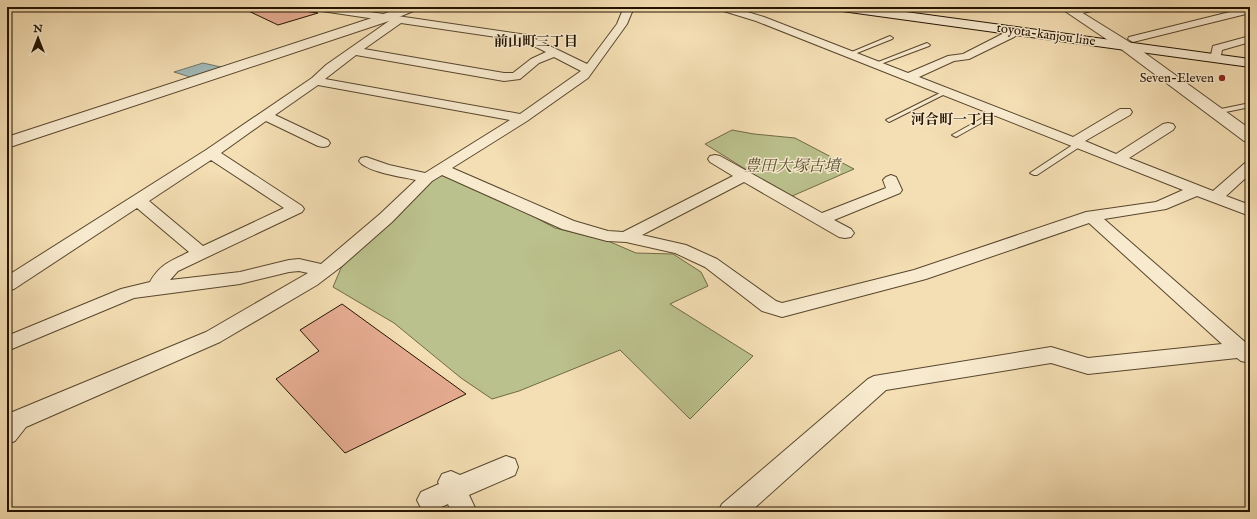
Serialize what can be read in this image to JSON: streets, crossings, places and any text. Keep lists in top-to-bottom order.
{
  "streets": {
    "street": ["toyota-kanjou line"]
  },
  "districts": ["前山町三丁目", "河合町一丁目"],
  "parks": ["豊田大塚古墳"],
  "places": ["Seven-Eleven"],
  "north": "top"
}
